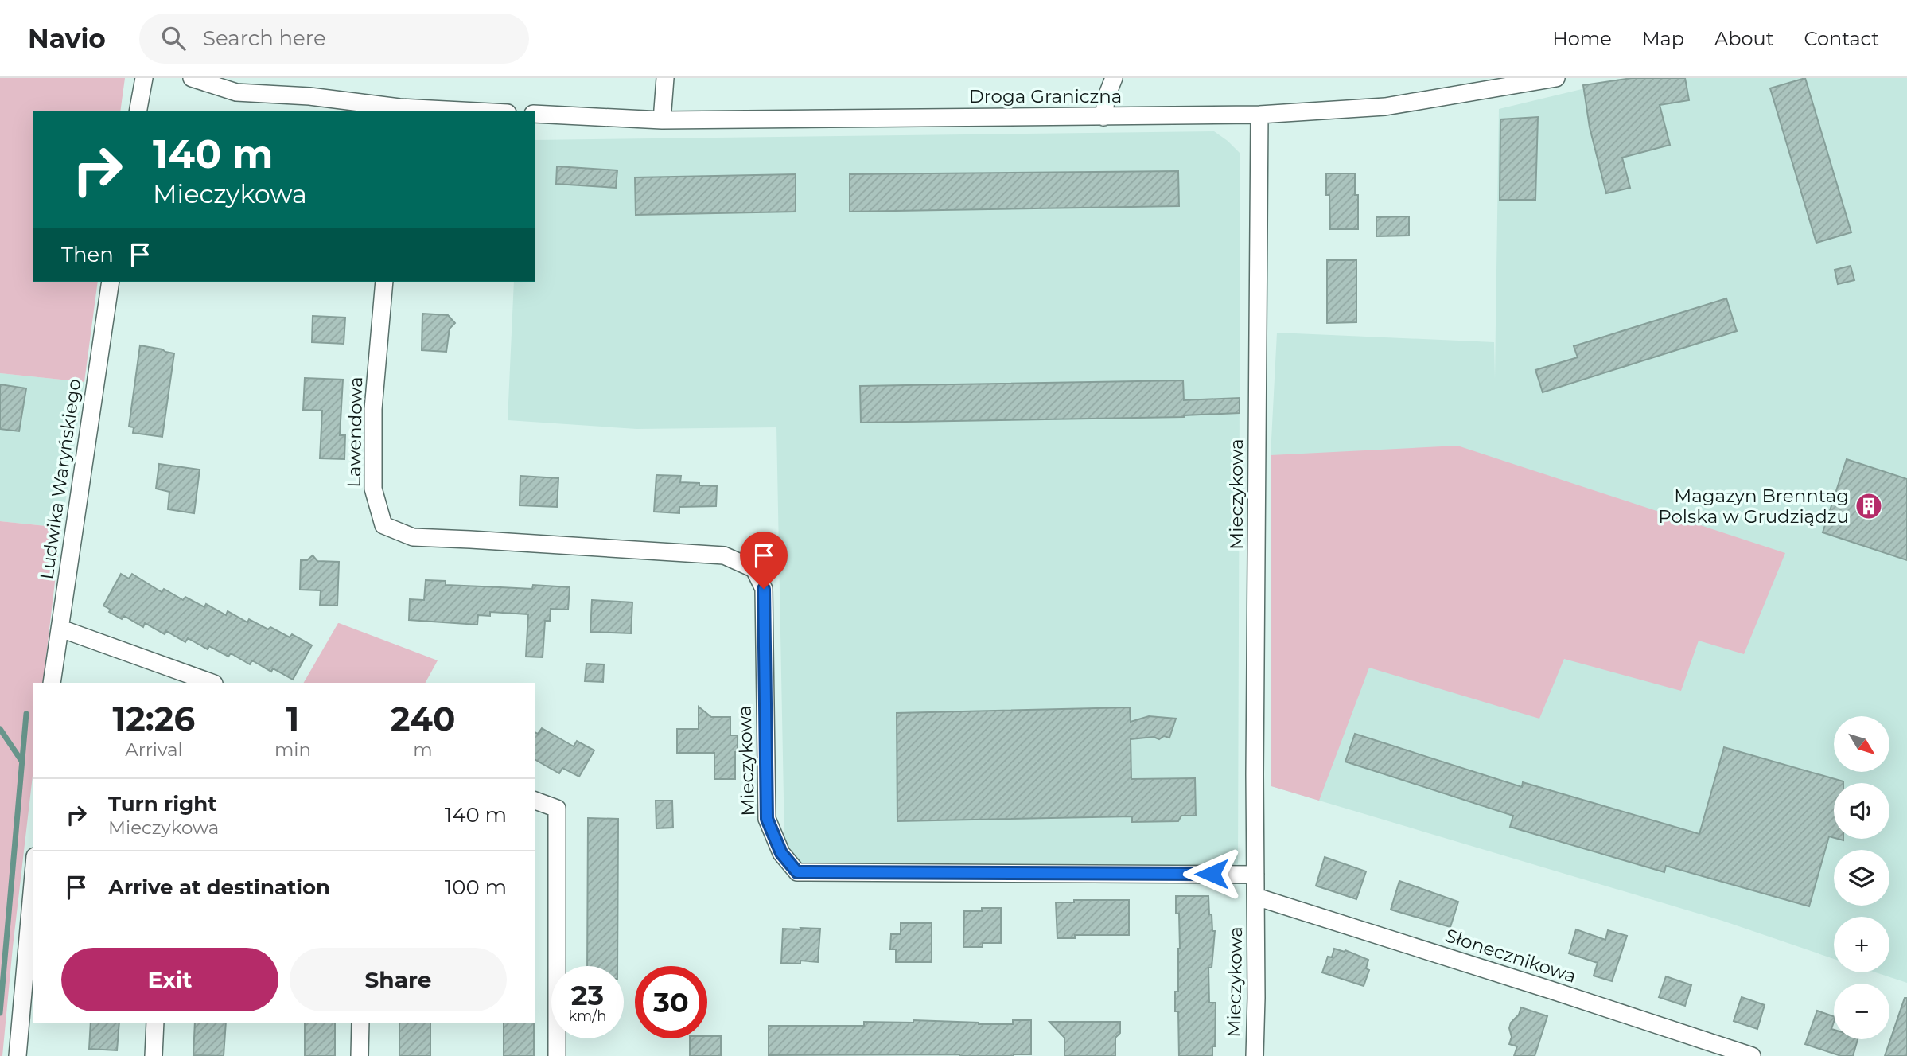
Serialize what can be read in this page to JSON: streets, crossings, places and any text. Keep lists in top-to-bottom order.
{
  "streets": {
    "street": [
      "Droga Graniczna",
      "Lawendowa",
      "Ludwika Waryńskiego",
      "Mieczykowa",
      "Słonecznikowa"
    ]
  },
  "crossings": [
    ["Droga Graniczna", "Mieczykowa"],
    ["Lawendowa", "Mieczykowa"],
    ["Mieczykowa", "Słonecznikowa"]
  ],
  "places": {
    "building": ["Magazyn Brenntag Polska w Grudziądzu"]
  },
  "north": "bottom right",
  "page": {
    "header": "Navio",
    "search": "Search here",
    "nav": [
      "Home",
      "Map",
      "About",
      "Contact"
    ],
    "turn": ["140 m", "Mieczykowa"],
    "then": "Then",
    "eta": [
      "12:26",
      "Arrival",
      "1",
      "min",
      "240",
      "m"
    ],
    "map_buttons": ["+", "−"],
    "list": [
      {
        "name": "Turn right",
        "note": "Mieczykowa",
        "value": "140 m"
      },
      {
        "name": "Arrive at destination",
        "value": "100 m"
      }
    ],
    "buttons": ["Exit", "Share"],
    "speed": "23 km/h",
    "limit": "30"
  }
}
